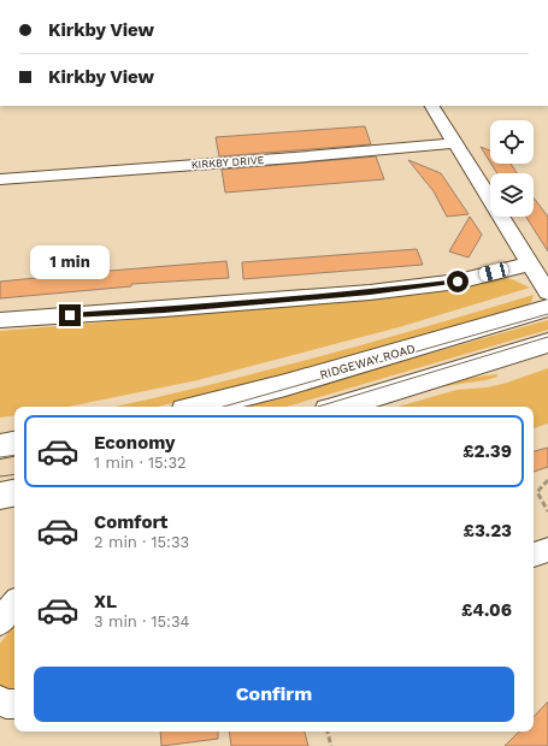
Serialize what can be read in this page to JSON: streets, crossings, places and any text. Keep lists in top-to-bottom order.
{
  "streets": {
    "main road": ["RIDGEWAY ROAD"],
    "street": ["KIRKBY DRIVE"]
  },
  "page": {
    "banner": ["Kirkby View", "Kirkby View"],
    "bubble": "1 min",
    "list": [
      {
        "name": "Economy",
        "note": "1 min · 15:32",
        "value": "£2.39"
      },
      {
        "name": "Comfort",
        "note": "2 min · 15:33",
        "value": "£3.23"
      },
      {
        "name": "XL",
        "note": "3 min · 15:34",
        "value": "£4.06"
      }
    ],
    "buttons": "Confirm"
  }
}
